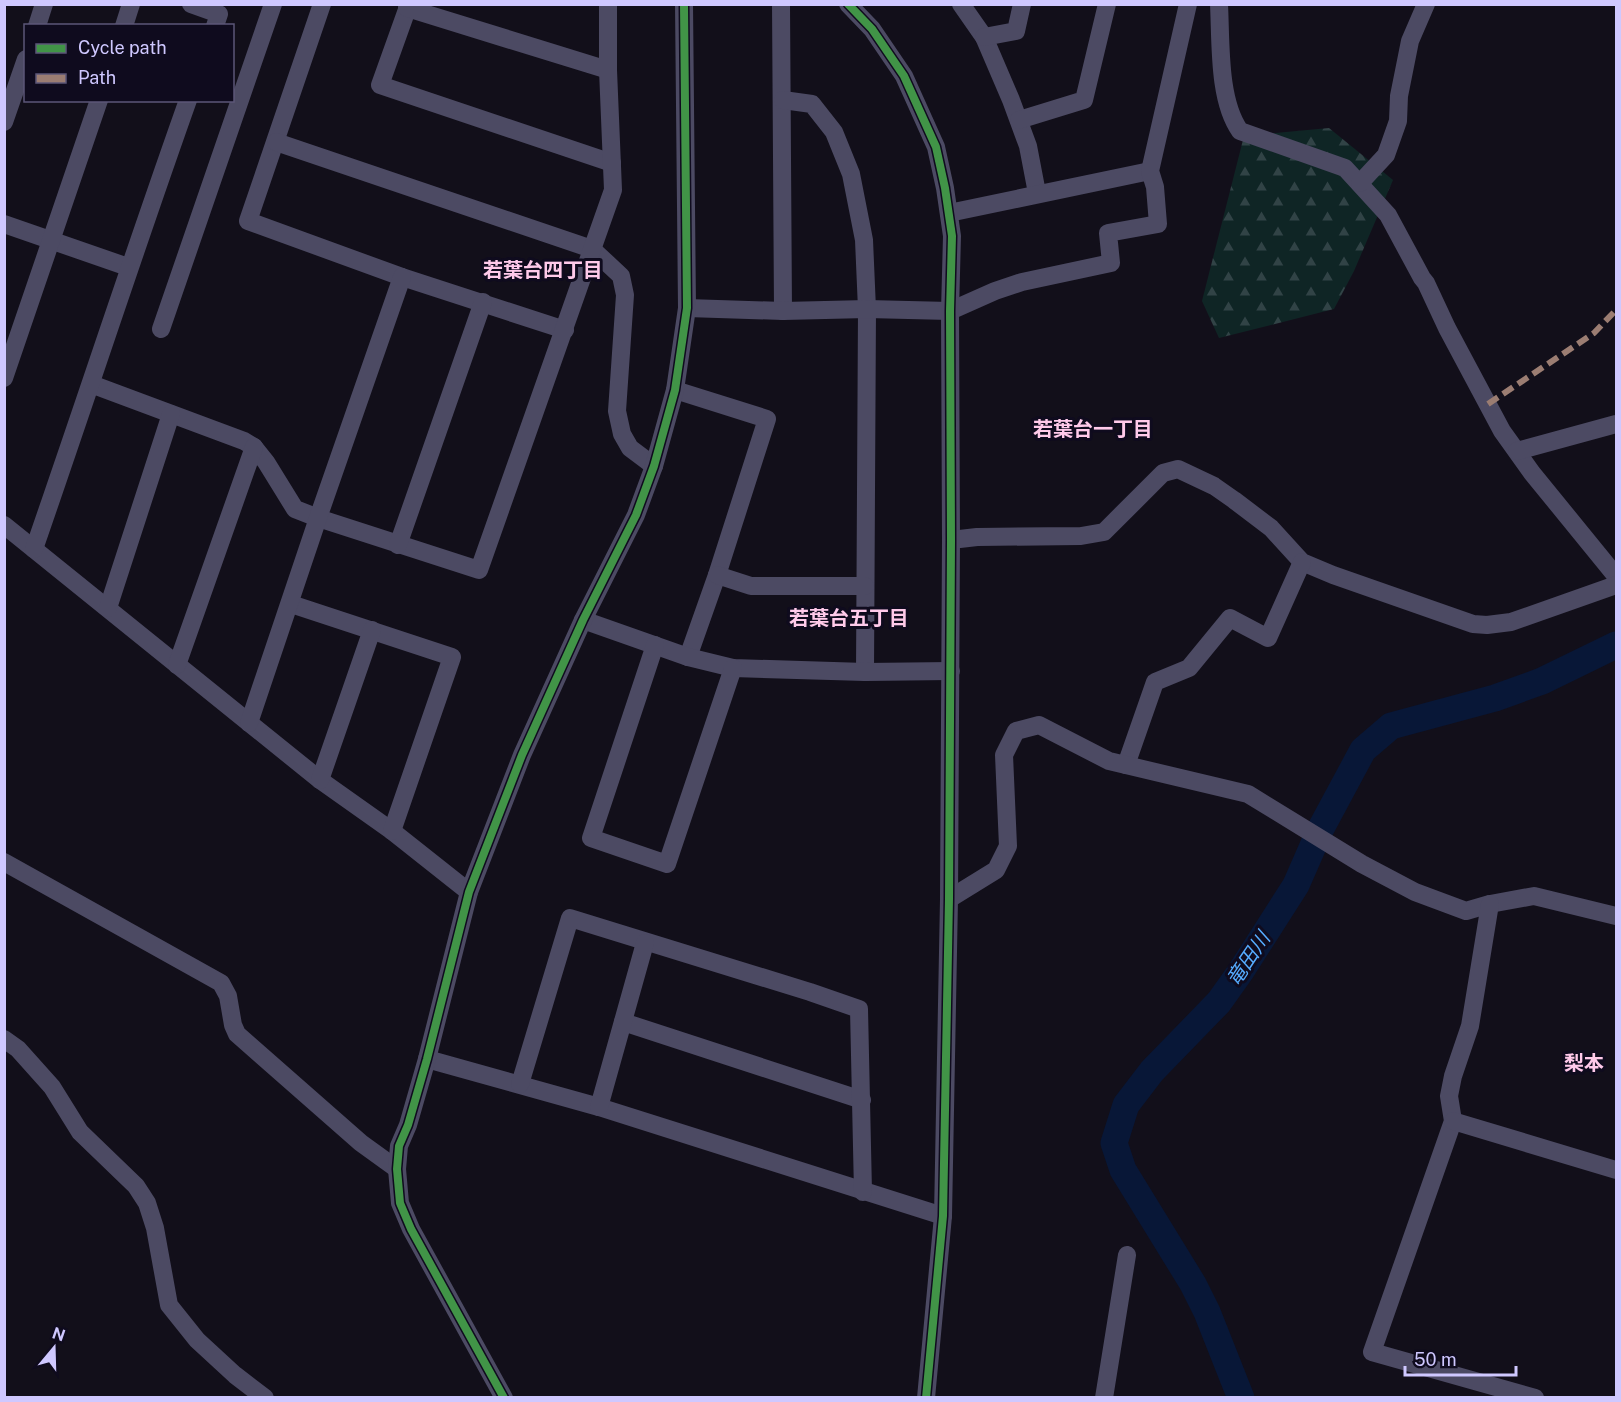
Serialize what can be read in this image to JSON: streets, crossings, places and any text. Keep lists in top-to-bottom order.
{
  "districts": [
    "若葉台四丁目",
    "若葉台一丁目",
    "若葉台五丁目",
    "梨本"
  ],
  "water": ["竜田川"],
  "legend": ["Cycle path", "Path"],
  "scale_bar": "50 m",
  "north": "top"
}
